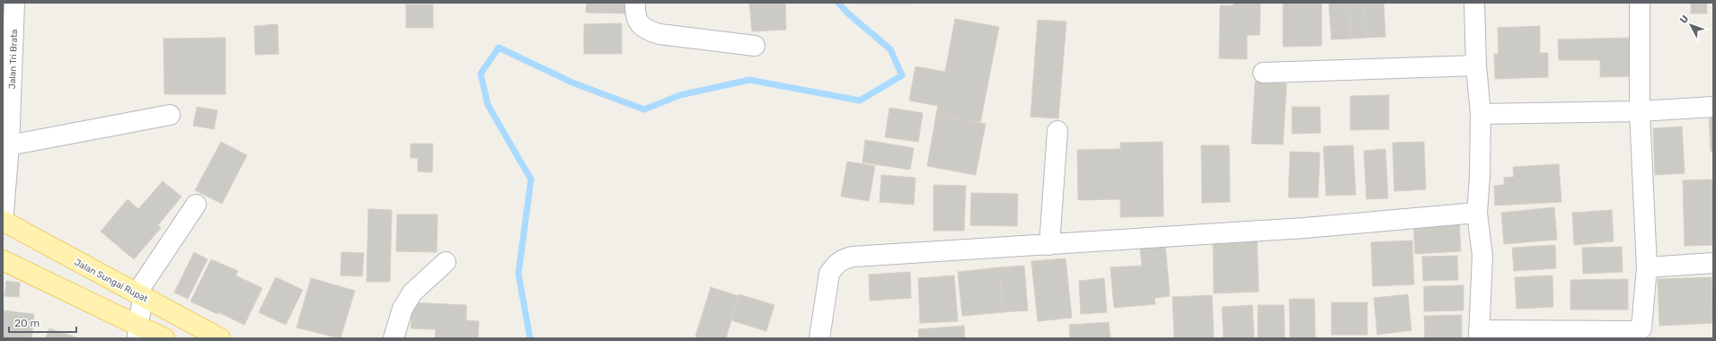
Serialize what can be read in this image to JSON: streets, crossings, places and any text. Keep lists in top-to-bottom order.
{
  "streets": {
    "main road": ["Jalan Sungai Rupat"],
    "street": ["Jalan Tri Brata"]
  },
  "crossings": [
    ["Jalan Tri Brata", "Jalan Sungai Rupat"]
  ],
  "scale_bar": "20 m",
  "north": "top left"
}
